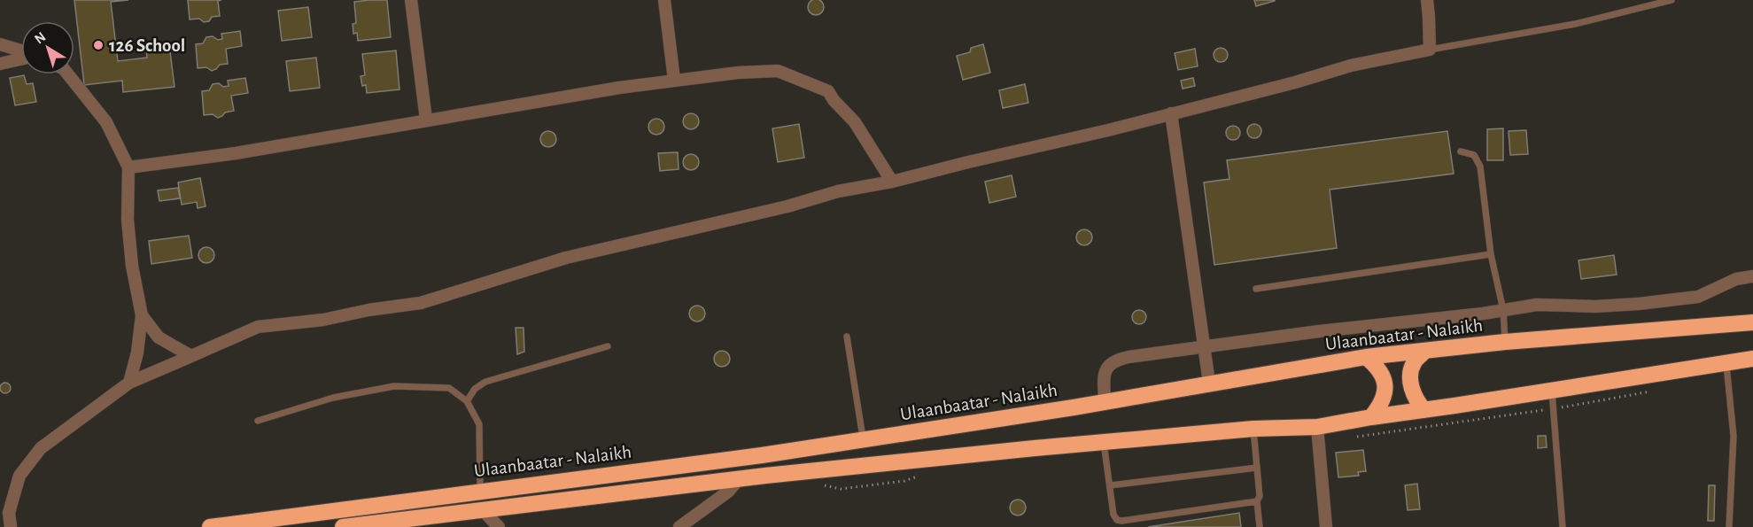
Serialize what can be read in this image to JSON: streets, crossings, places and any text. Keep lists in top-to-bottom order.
{
  "streets": {
    "highway": ["Ulaanbaatar - Nalaikh"]
  },
  "places": ["126 School"],
  "north": "top left"
}
